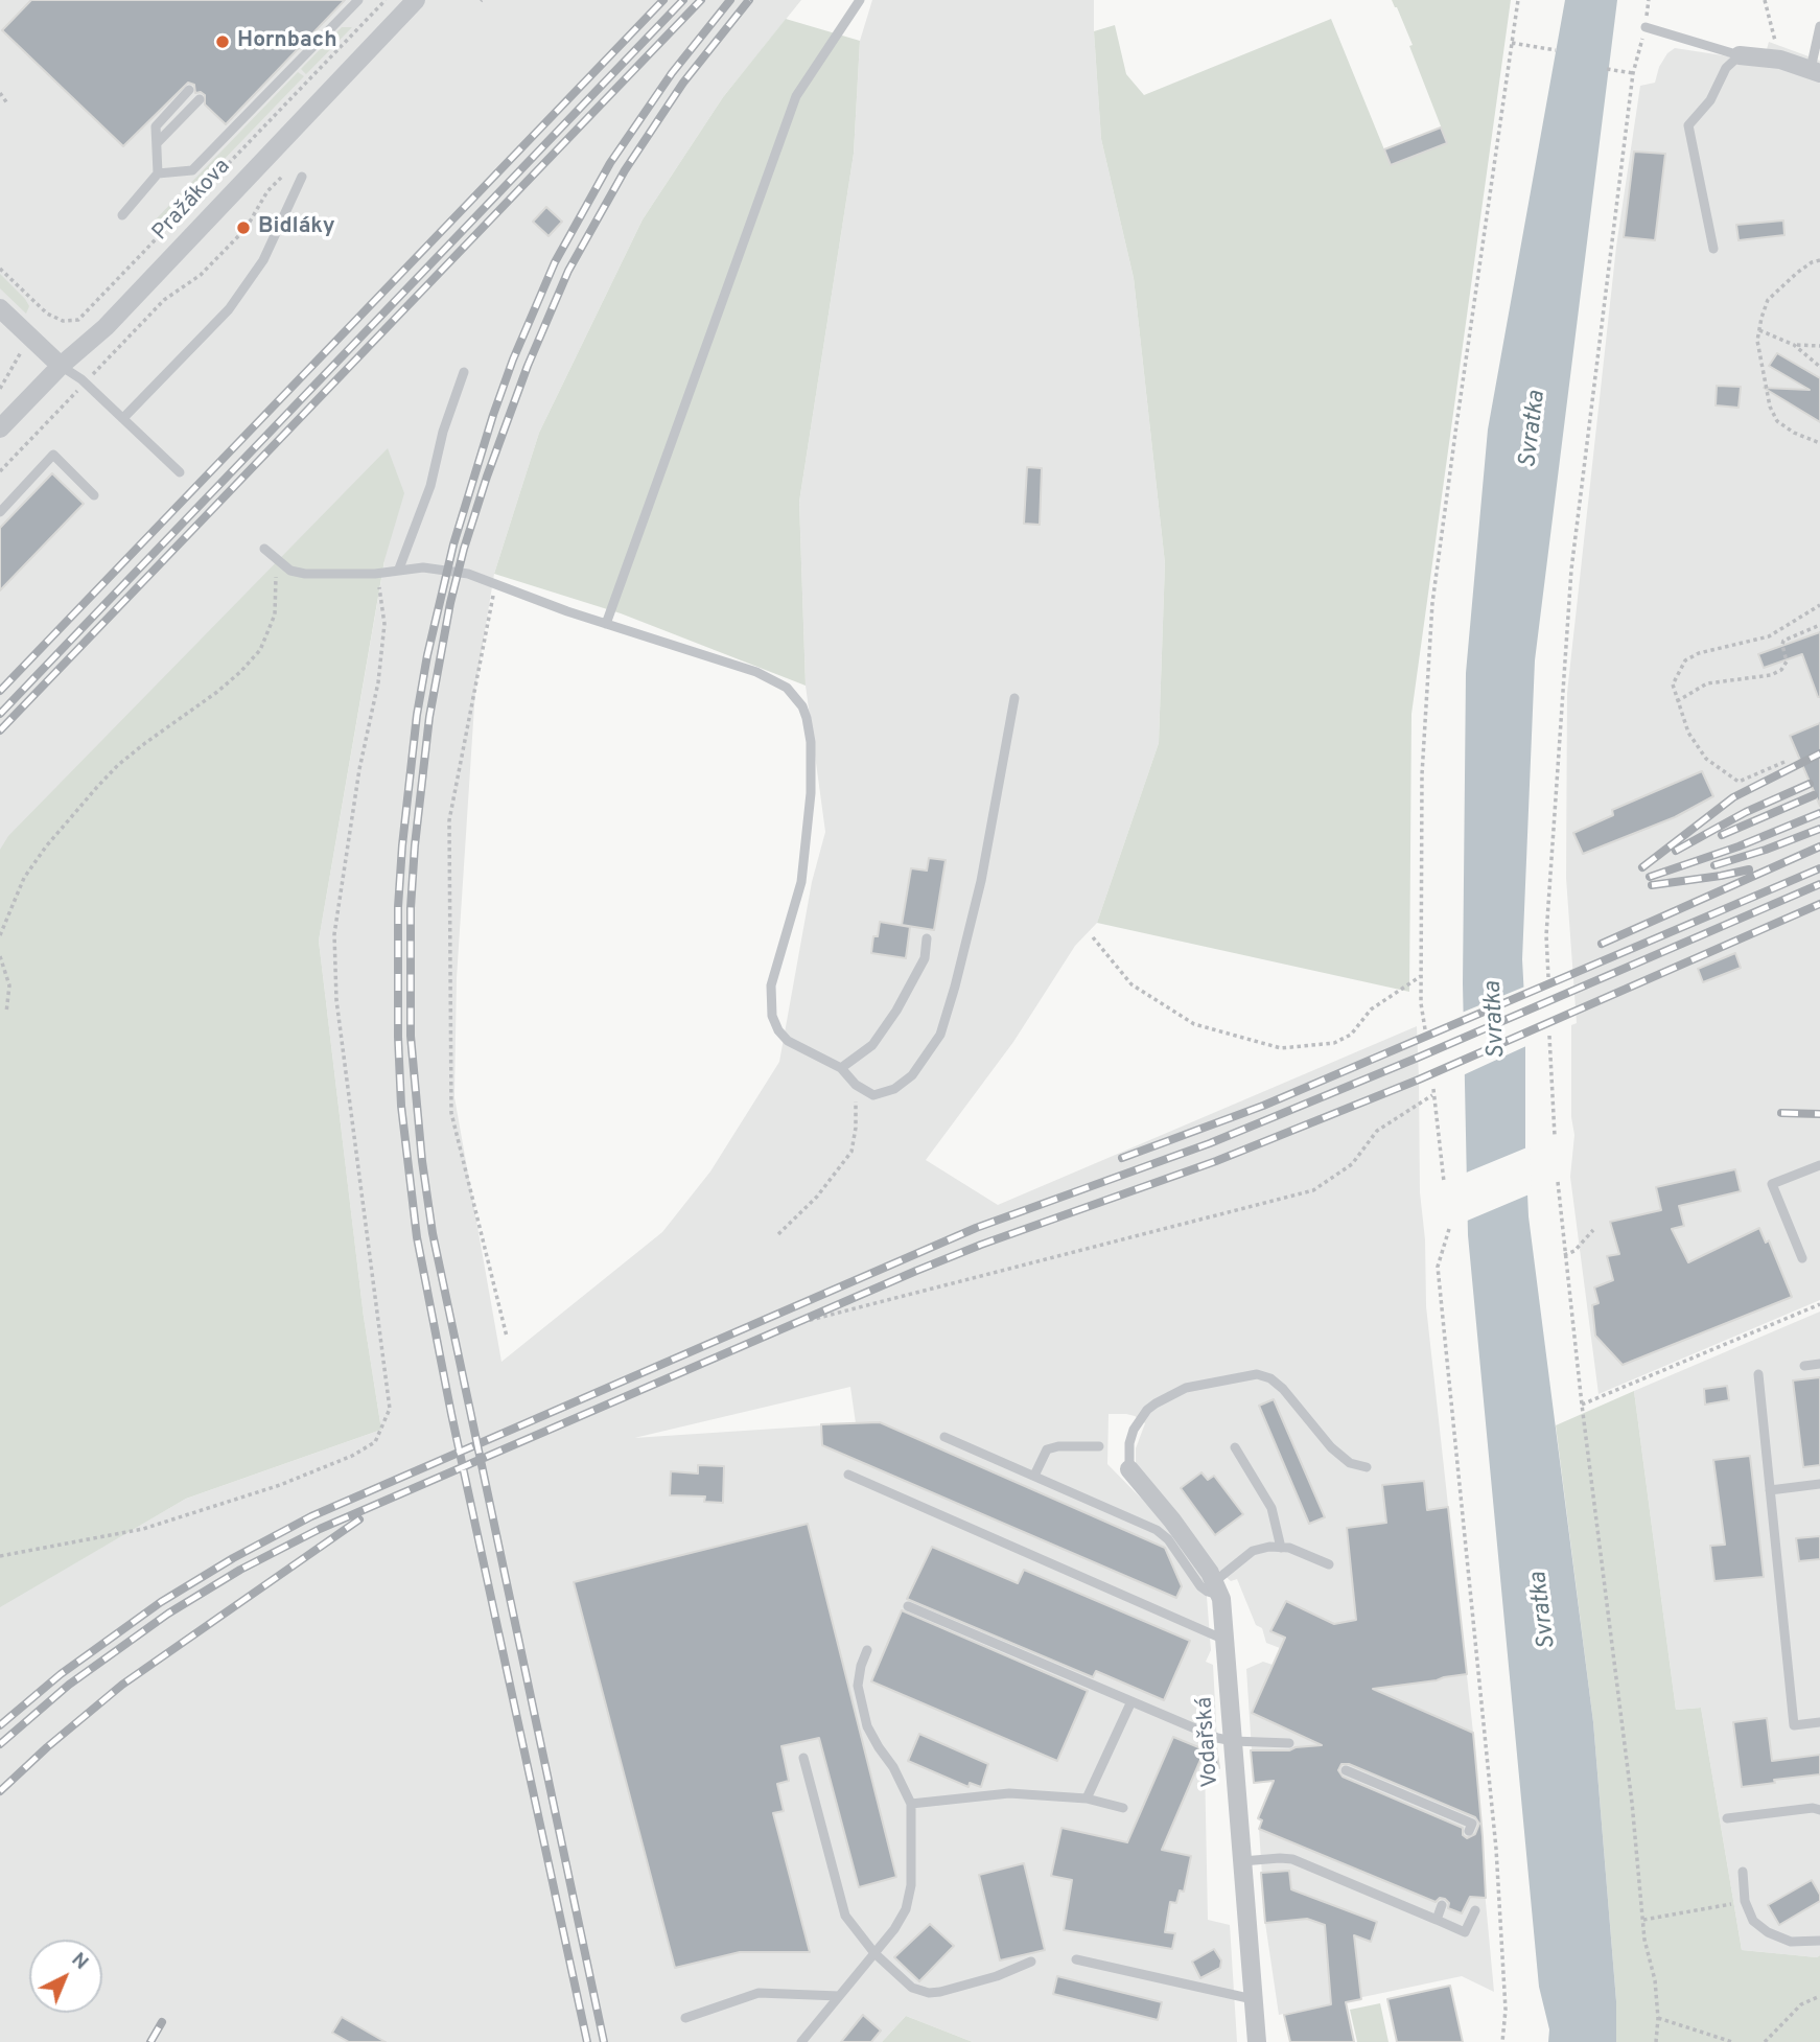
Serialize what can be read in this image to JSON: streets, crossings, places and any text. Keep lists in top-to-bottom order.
{
  "streets": {
    "street": ["Pražákova", "Vodařská"]
  },
  "water": ["Svratka"],
  "places": ["Hornbach", "Bidláky"],
  "north": "top right"
}
